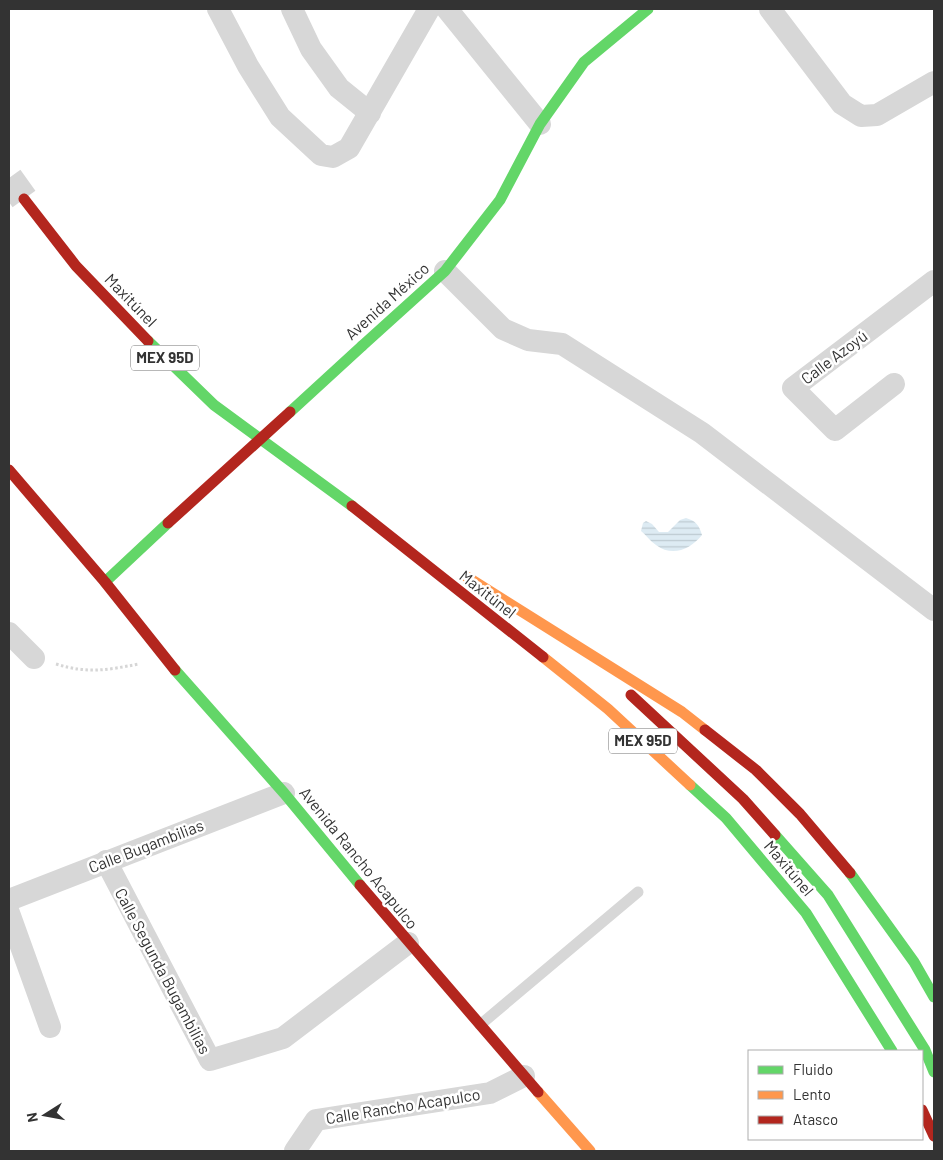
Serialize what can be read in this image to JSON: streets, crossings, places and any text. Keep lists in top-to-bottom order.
{
  "streets": {
    "main road": [
      "Maxitúnel",
      "Avenida México",
      "MEX 95D",
      "Avenida Rancho Acapulco"
    ],
    "street": [
      "Calle Azoyú",
      "Calle Bugambilias",
      "Calle Segunda Bugambilias",
      "Calle Rancho Acapulco"
    ]
  },
  "crossings": [
    ["Maxitúnel", "MEX 95D"],
    ["Avenida México", "Avenida Rancho Acapulco"],
    ["Calle Bugambilias", "Avenida Rancho Acapulco"],
    ["Calle Bugambilias", "Calle Segunda Bugambilias"],
    ["Avenida Rancho Acapulco", "Calle Segunda Bugambilias"],
    ["Avenida Rancho Acapulco", "Calle Rancho Acapulco"]
  ],
  "legend": ["Fluido", "Lento", "Atasco"],
  "north": "left"
}
